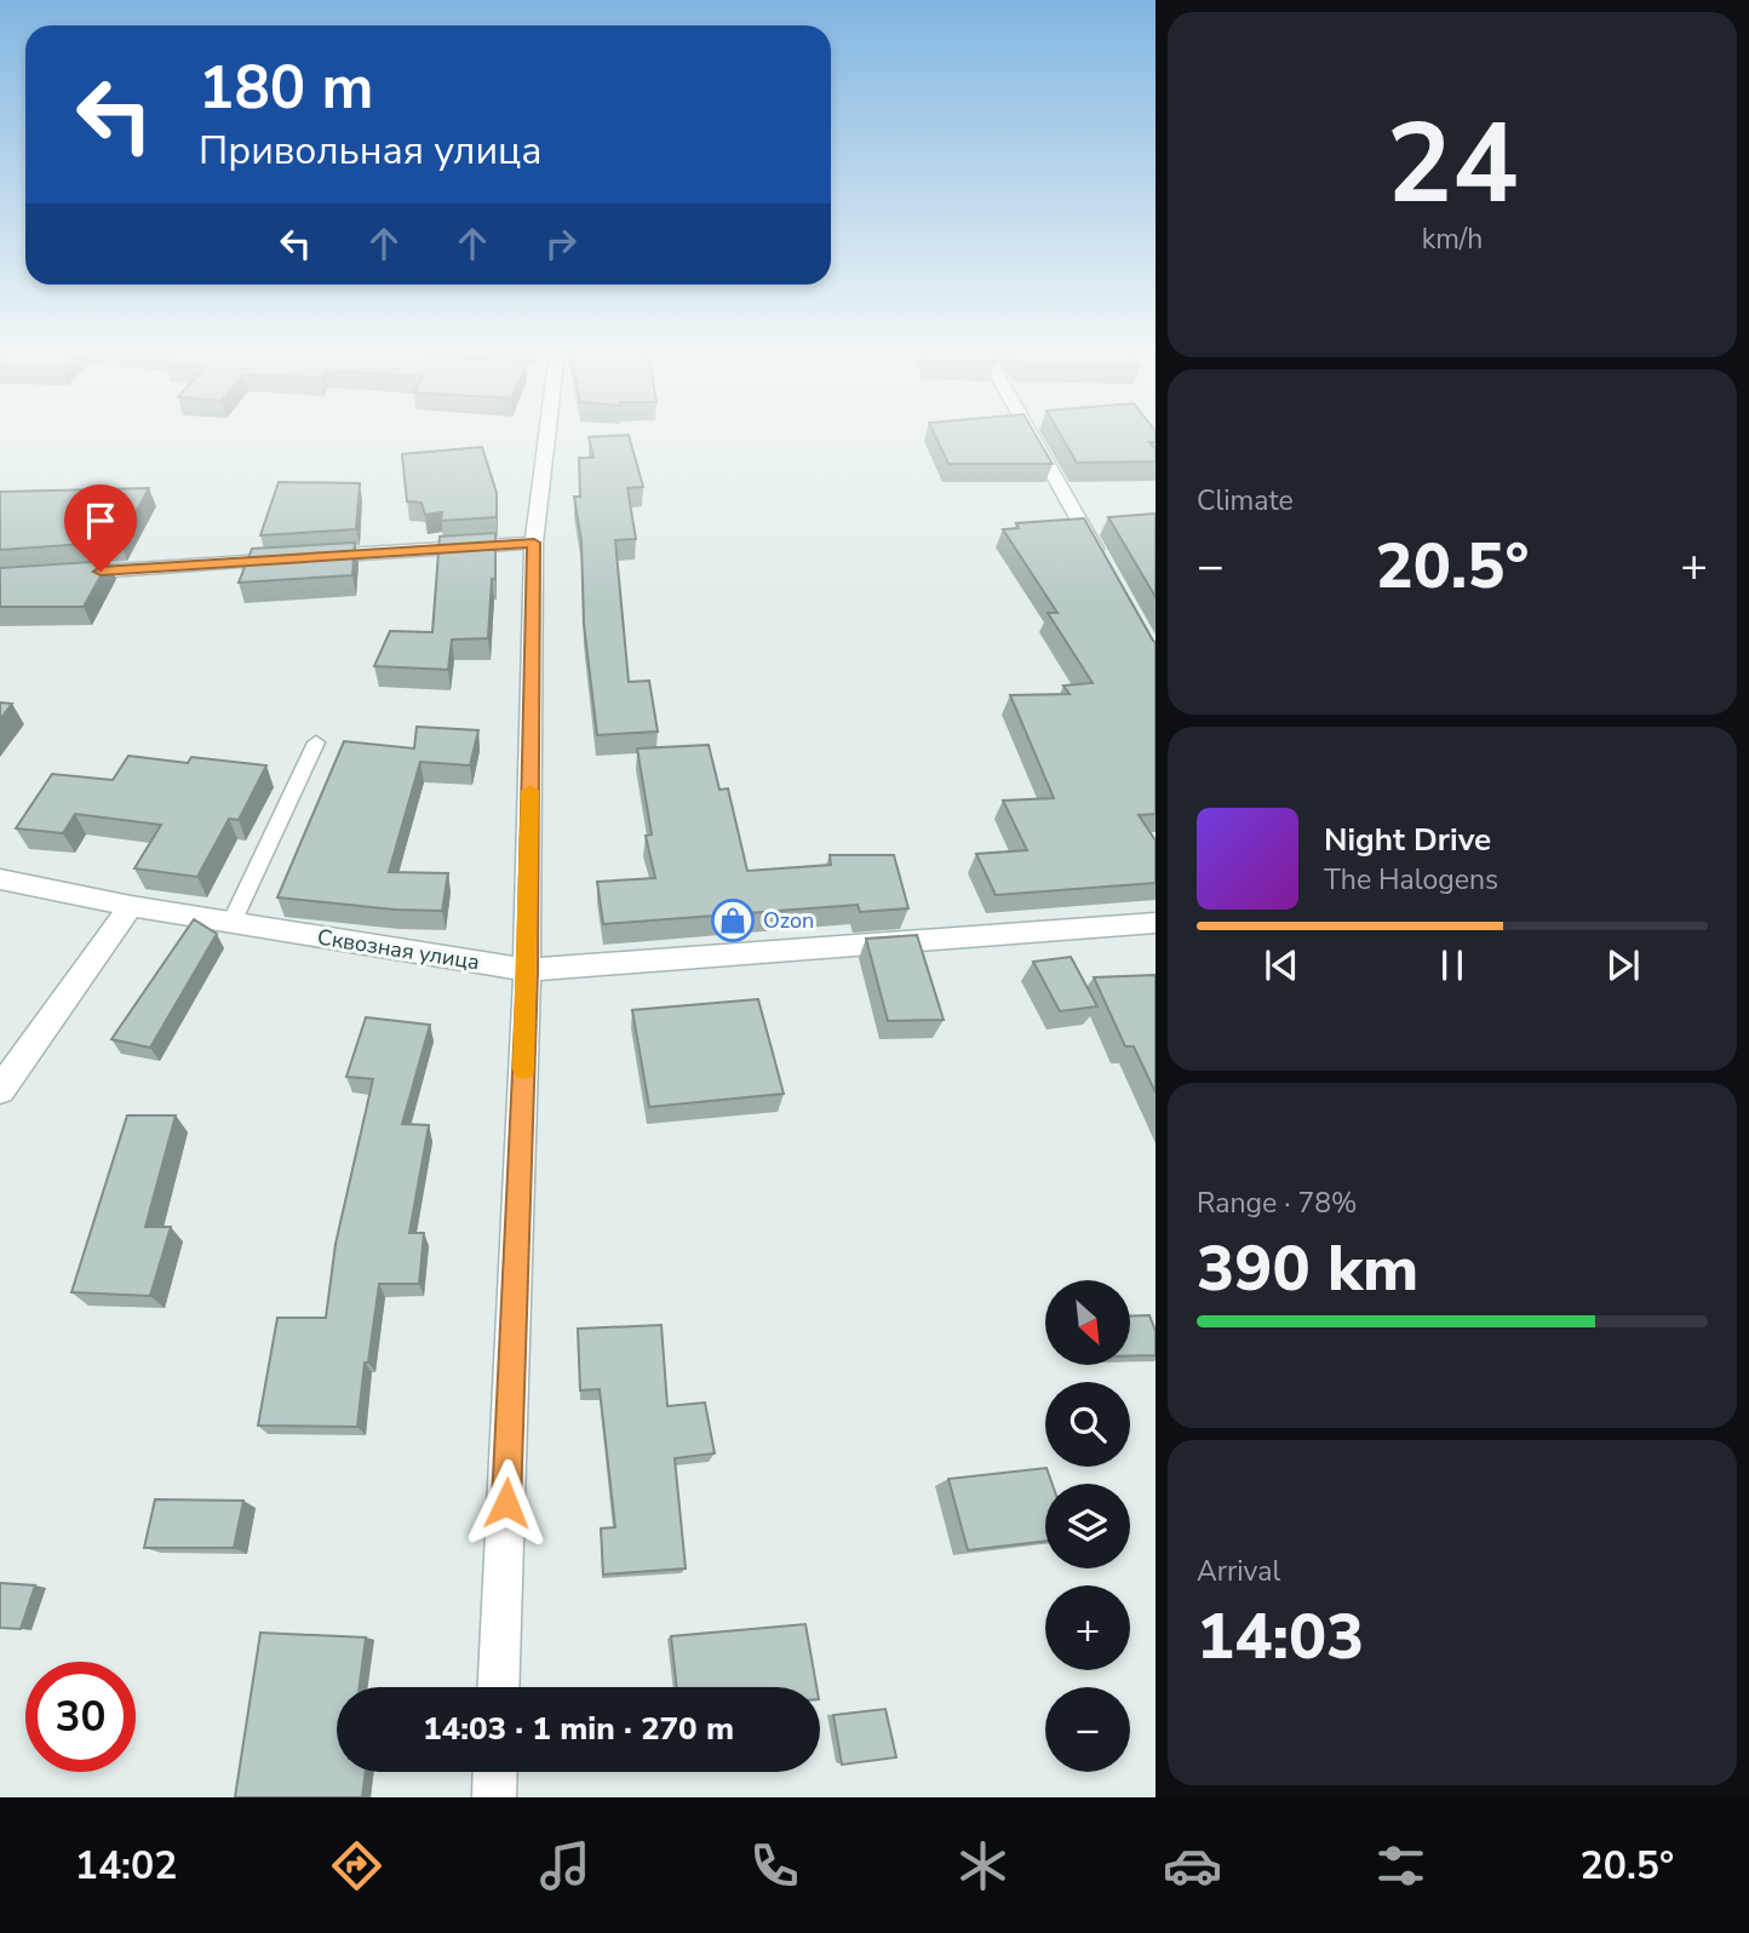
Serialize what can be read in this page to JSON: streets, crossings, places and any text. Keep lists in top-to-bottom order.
{
  "streets": {
    "street": ["Сквозная улица"]
  },
  "places": {
    "shop": ["Ozon"]
  },
  "north": "bottom right",
  "page": {
    "tile": [
      ["24", "km/h"],
      "Climate",
      ["Range · 78%", "390 km"],
      ["Arrival", "14:03"]
    ],
    "turn": ["180 m", "Привольная улица"],
    "heat": ["−", "20.5°", "+"],
    "song": ["Night Drive", "The Halogens"],
    "map_buttons": ["+", "−"],
    "limit": "30",
    "trip": "14:03 · 1 min · 270 m",
    "tabs": ["14:02", "20.5°"]
  }
}
